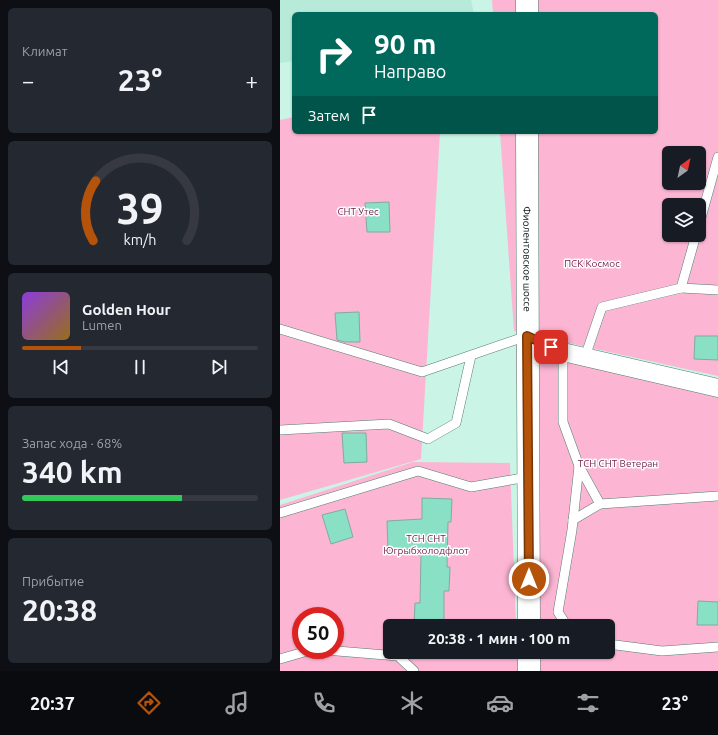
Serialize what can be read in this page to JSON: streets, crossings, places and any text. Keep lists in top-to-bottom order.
{
  "streets": {
    "main road": ["Фиолентовское шоссе"]
  },
  "parks": [
    "СНТ Утес",
    "ПСК Космос",
    "ТСН СНТ Ветеран",
    "ТСН СНТ Югрыбхолодфлот"
  ],
  "north": "top right",
  "page": {
    "tile": [
      "Климат",
      ["Запас хода · 68%", "340 km"],
      ["Прибытие", "20:38"]
    ],
    "turn": ["90 m", "Направо"],
    "heat": ["−", "23°", "+"],
    "then": "Затем",
    "song": ["Golden Hour", "Lumen"],
    "limit": "50",
    "trip": "20:38 · 1 мин · 100 m",
    "tabs": ["20:37", "23°"],
    "gauge": ["39", "km/h"]
  }
}
